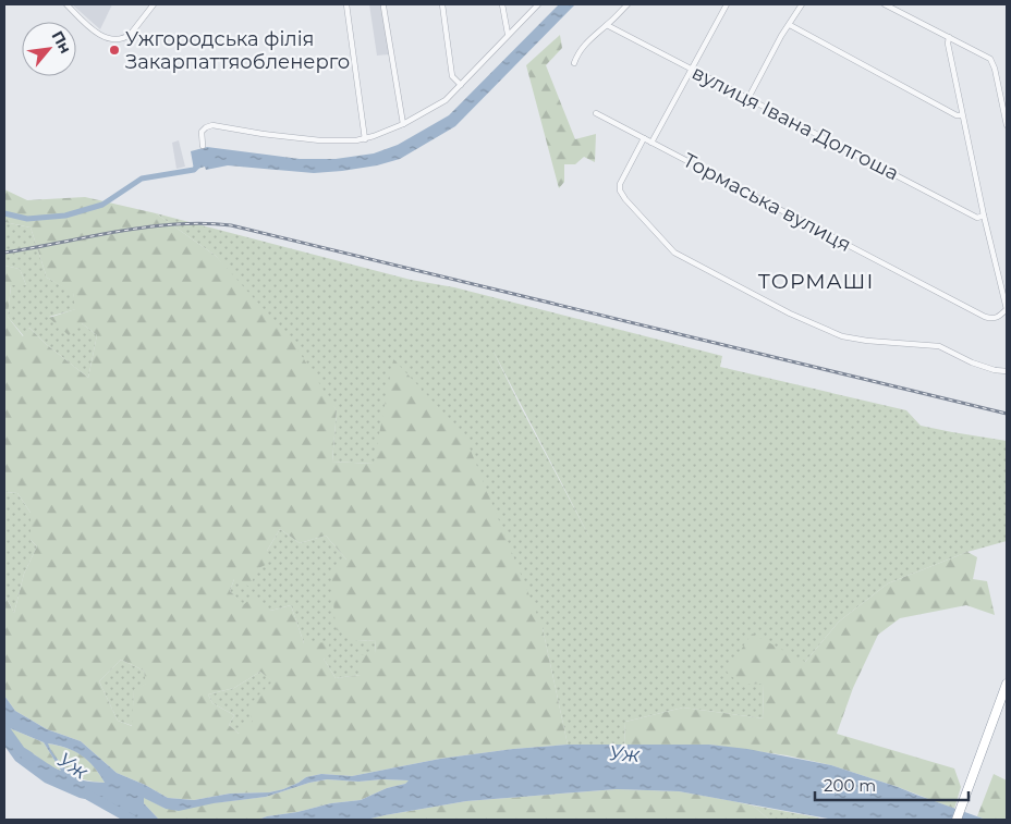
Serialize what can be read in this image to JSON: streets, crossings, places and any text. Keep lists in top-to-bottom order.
{
  "streets": {
    "street": ["вулиця Івана Долгоша", "Тормаська вулиця"]
  },
  "crossings": [
    ["вулиця Івана Долгоша", "Тормаська вулиця"]
  ],
  "districts": ["ТОРМАШІ"],
  "water": ["Уж"],
  "places": ["Ужгородська філія Закарпаттяобленерго"],
  "scale_bar": "200 m",
  "north": "top right"
}
